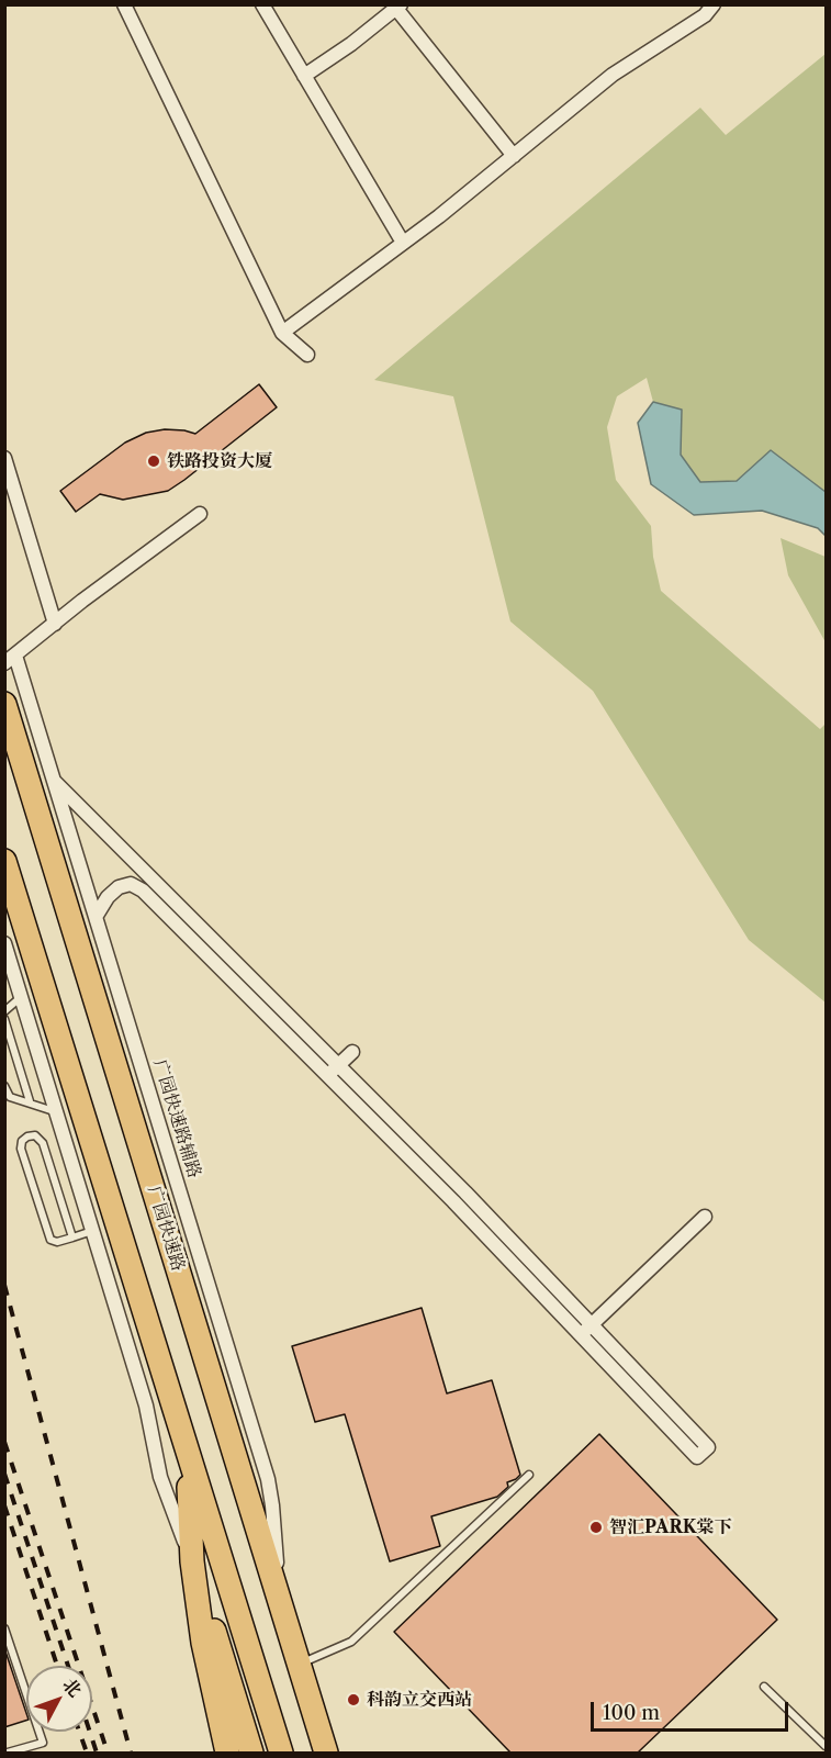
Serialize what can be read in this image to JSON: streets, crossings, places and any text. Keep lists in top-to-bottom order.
{
  "streets": {
    "highway": ["广园快速路"],
    "street": ["广园快速路辅路"]
  },
  "crossings": [
    ["广园快速路辅路", "广园快速路"]
  ],
  "places": ["铁路投资大厦", "智汇PARK棠下", "科韵立交西站"],
  "scale_bar": "100 m",
  "north": "top right"
}
